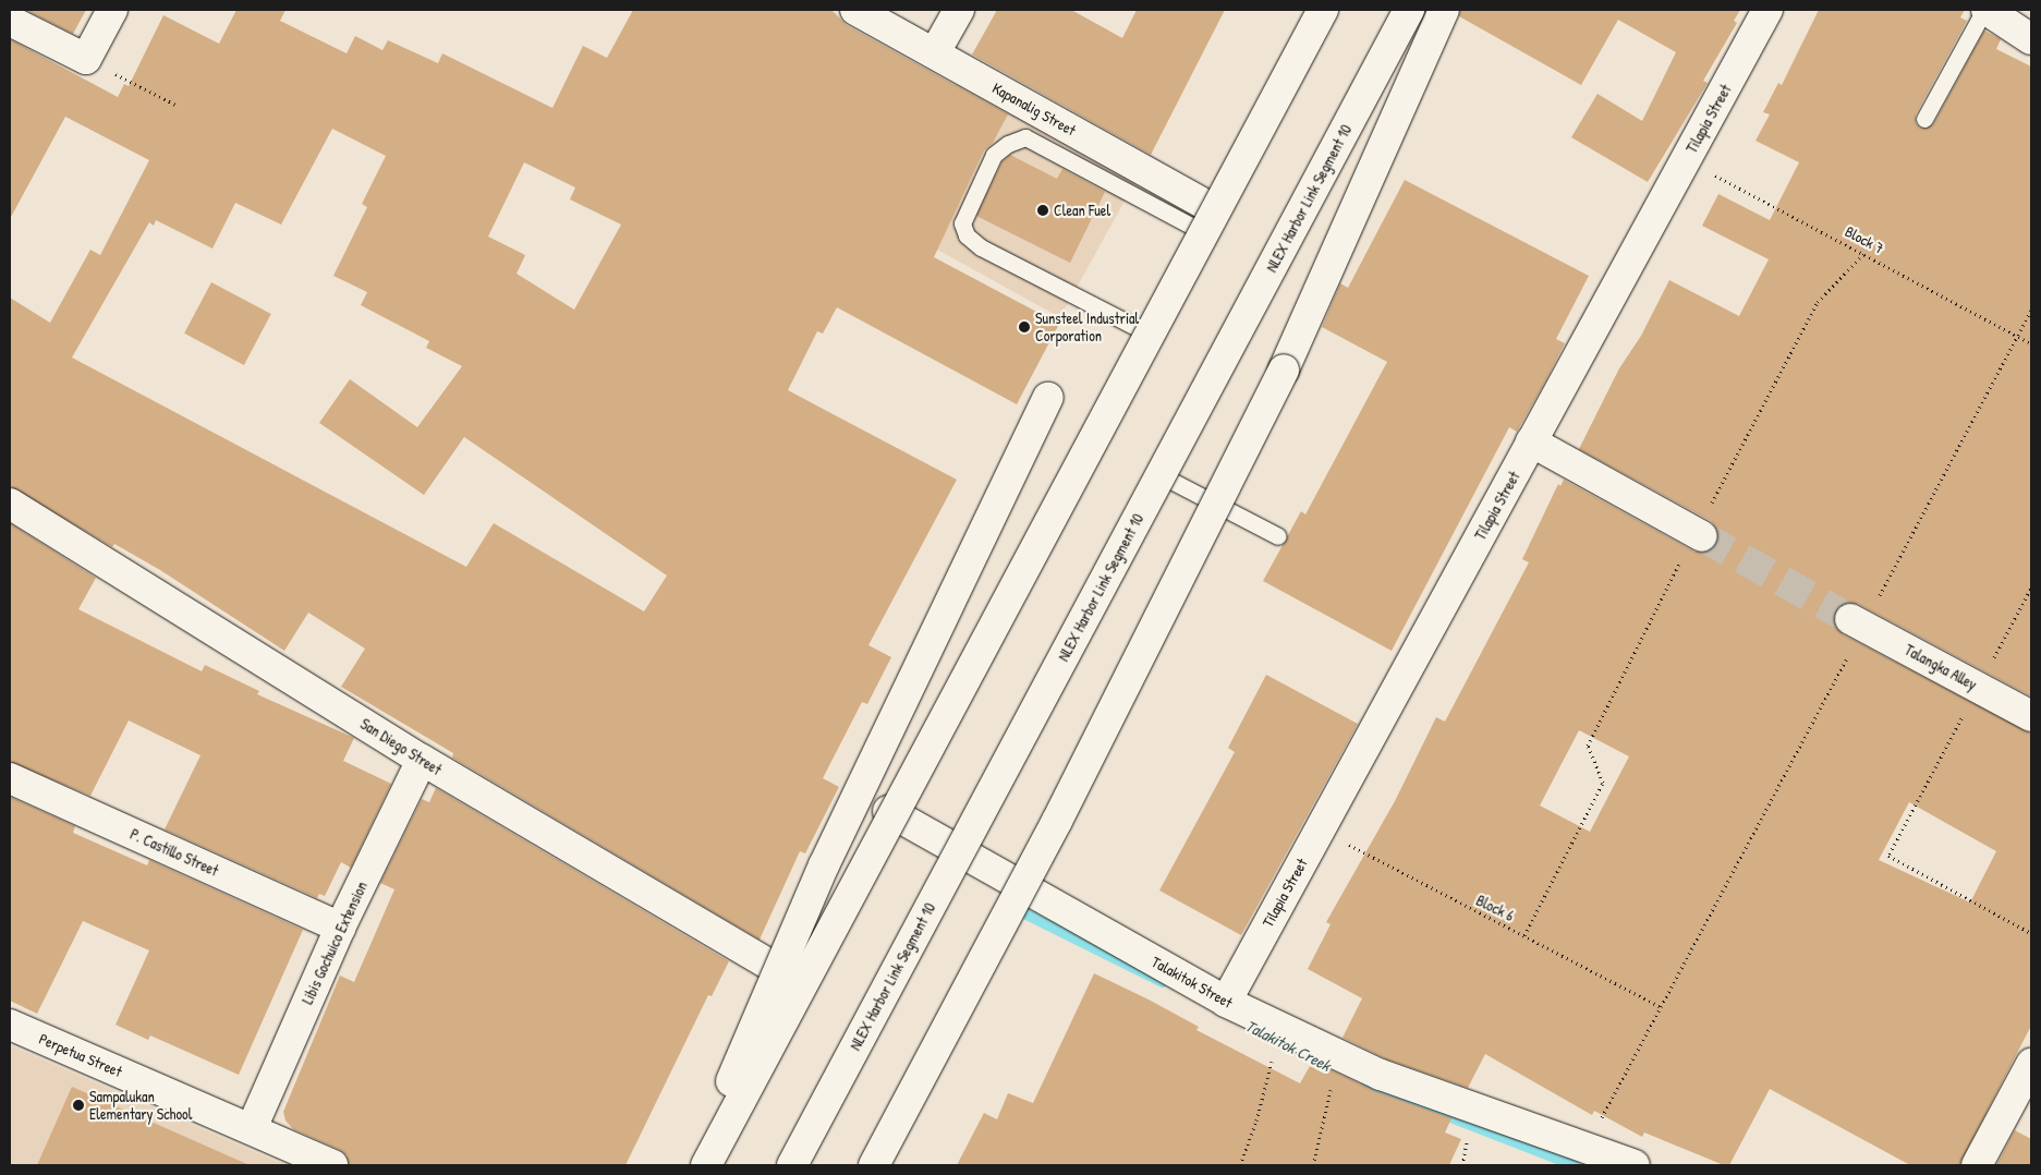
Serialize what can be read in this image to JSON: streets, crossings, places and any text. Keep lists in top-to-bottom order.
{
  "streets": {
    "main road": [
      "Kapanalig Street",
      "Tilapia Street",
      "NLEX Harbor Link Segment 10",
      "Talangka Alley",
      "San Diego Street",
      "P. Castillo Street",
      "Libis Gochuico Extension",
      "Talakitok Street",
      "Perpetua Street"
    ],
    "path": ["Block 7", "Block 6"]
  },
  "crossings": [
    ["Tilapia Street", "Block 7"],
    ["Tilapia Street", "Block 6"],
    ["Tilapia Street", "Talakitok Street"],
    ["San Diego Street", "Libis Gochuico Extension"],
    ["P. Castillo Street", "Libis Gochuico Extension"],
    ["Libis Gochuico Extension", "Perpetua Street"]
  ],
  "water": ["Talakitok Creek"],
  "places": ["Clean Fuel", "Sunsteel Industrial Corporation", "Sampalukan Elementary School"]
}
